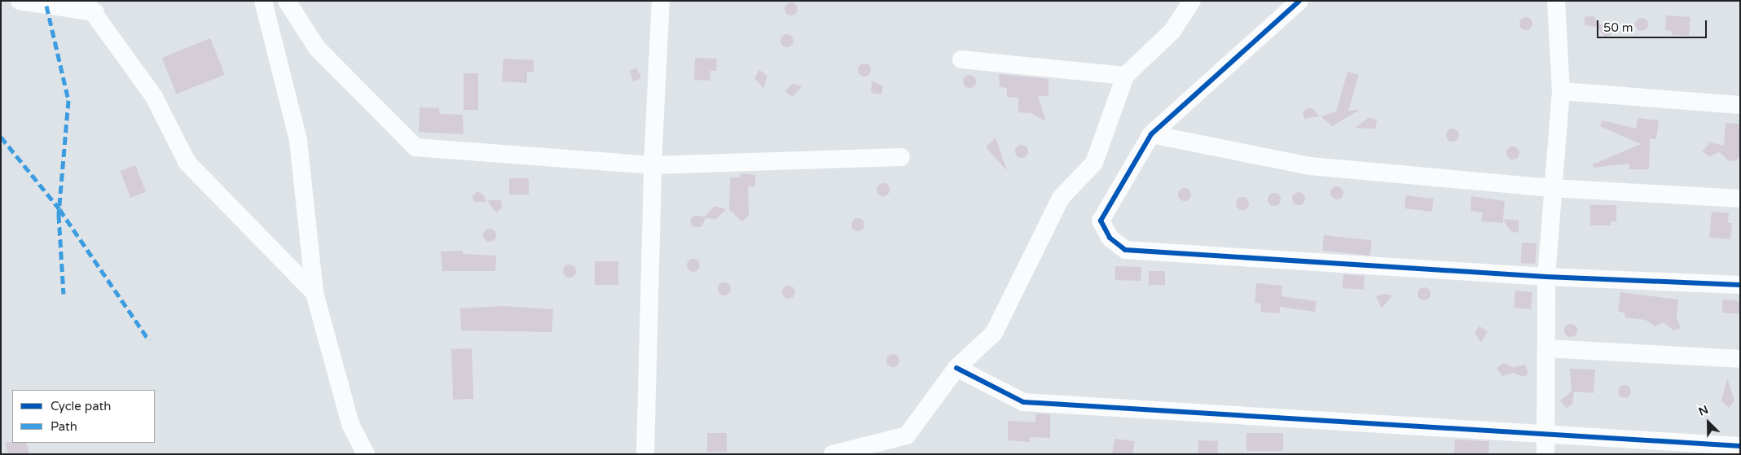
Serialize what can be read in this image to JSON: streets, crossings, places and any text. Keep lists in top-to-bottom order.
{
  "legend": ["Cycle path", "Path"],
  "scale_bar": "50 m",
  "north": "top left"
}
